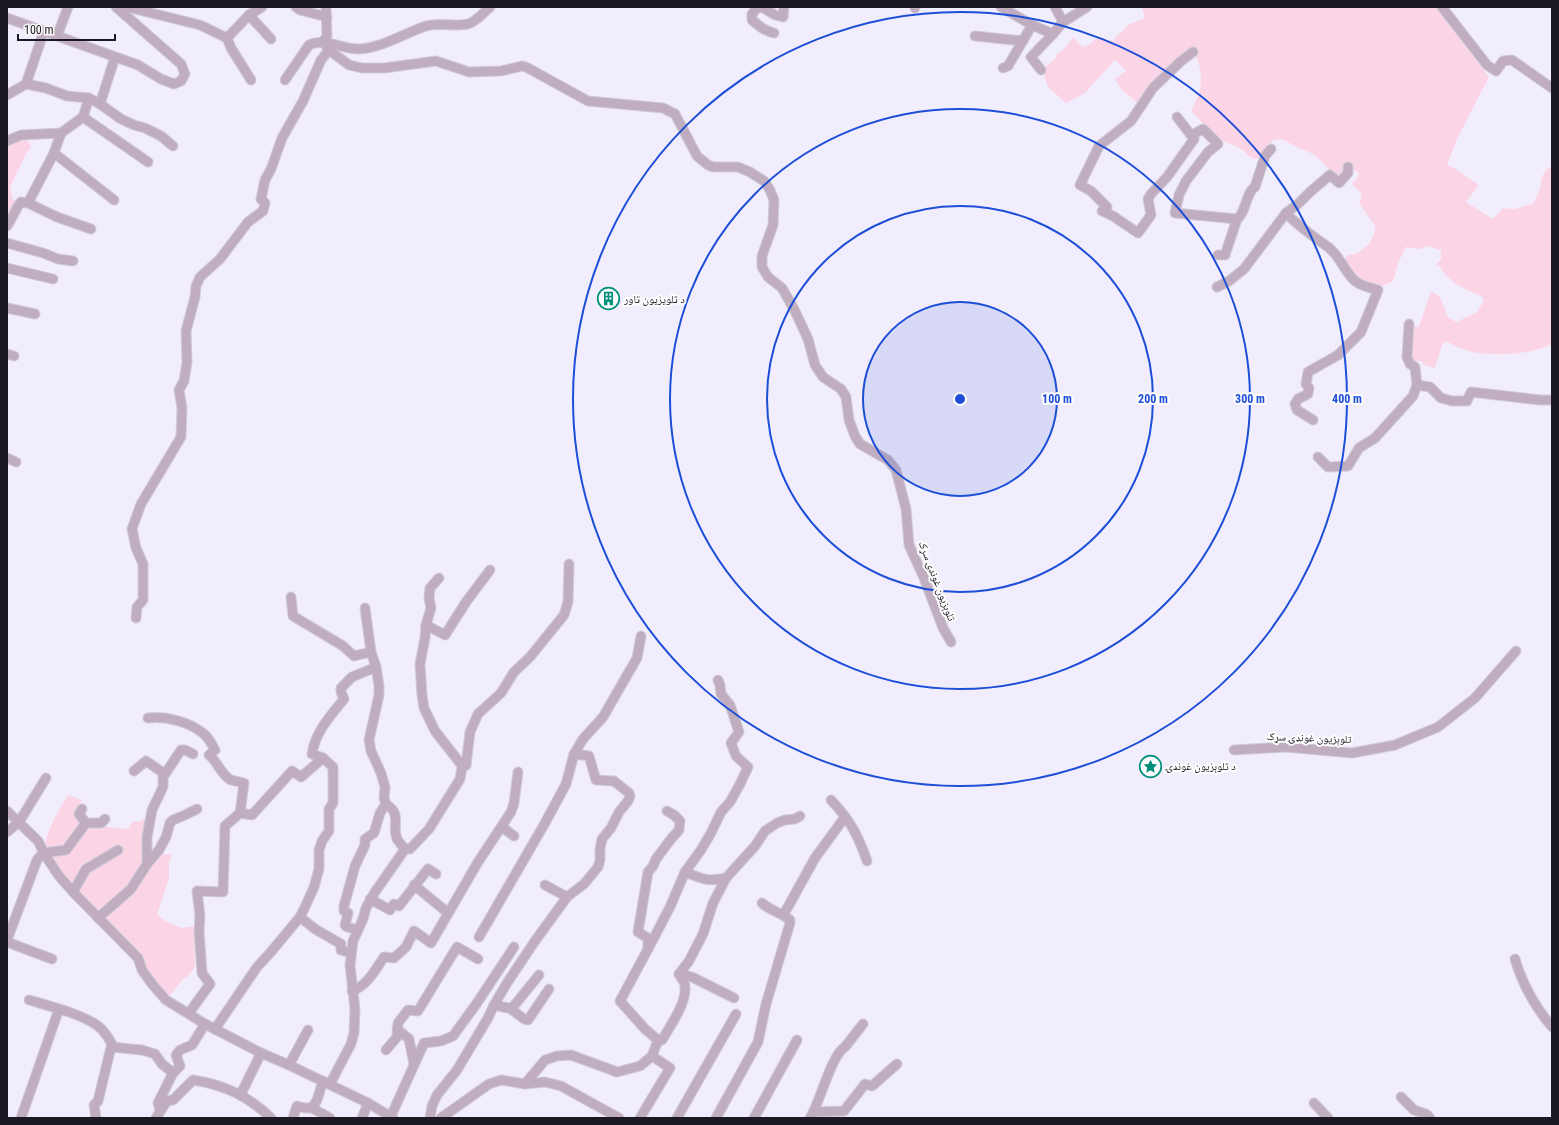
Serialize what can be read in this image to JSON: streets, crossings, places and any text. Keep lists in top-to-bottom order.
{
  "streets": {
    "street": ["تلوېزيون غونډۍ سړک"]
  },
  "places": {
    "building": ["د ټلویزیون ټاور"],
    "place": ["د تلوېزیون غونډۍ"]
  },
  "scale_bar": "100 m",
  "rings": [
    "100 m",
    "200 m",
    "300 m",
    "400 m"
  ]
}
